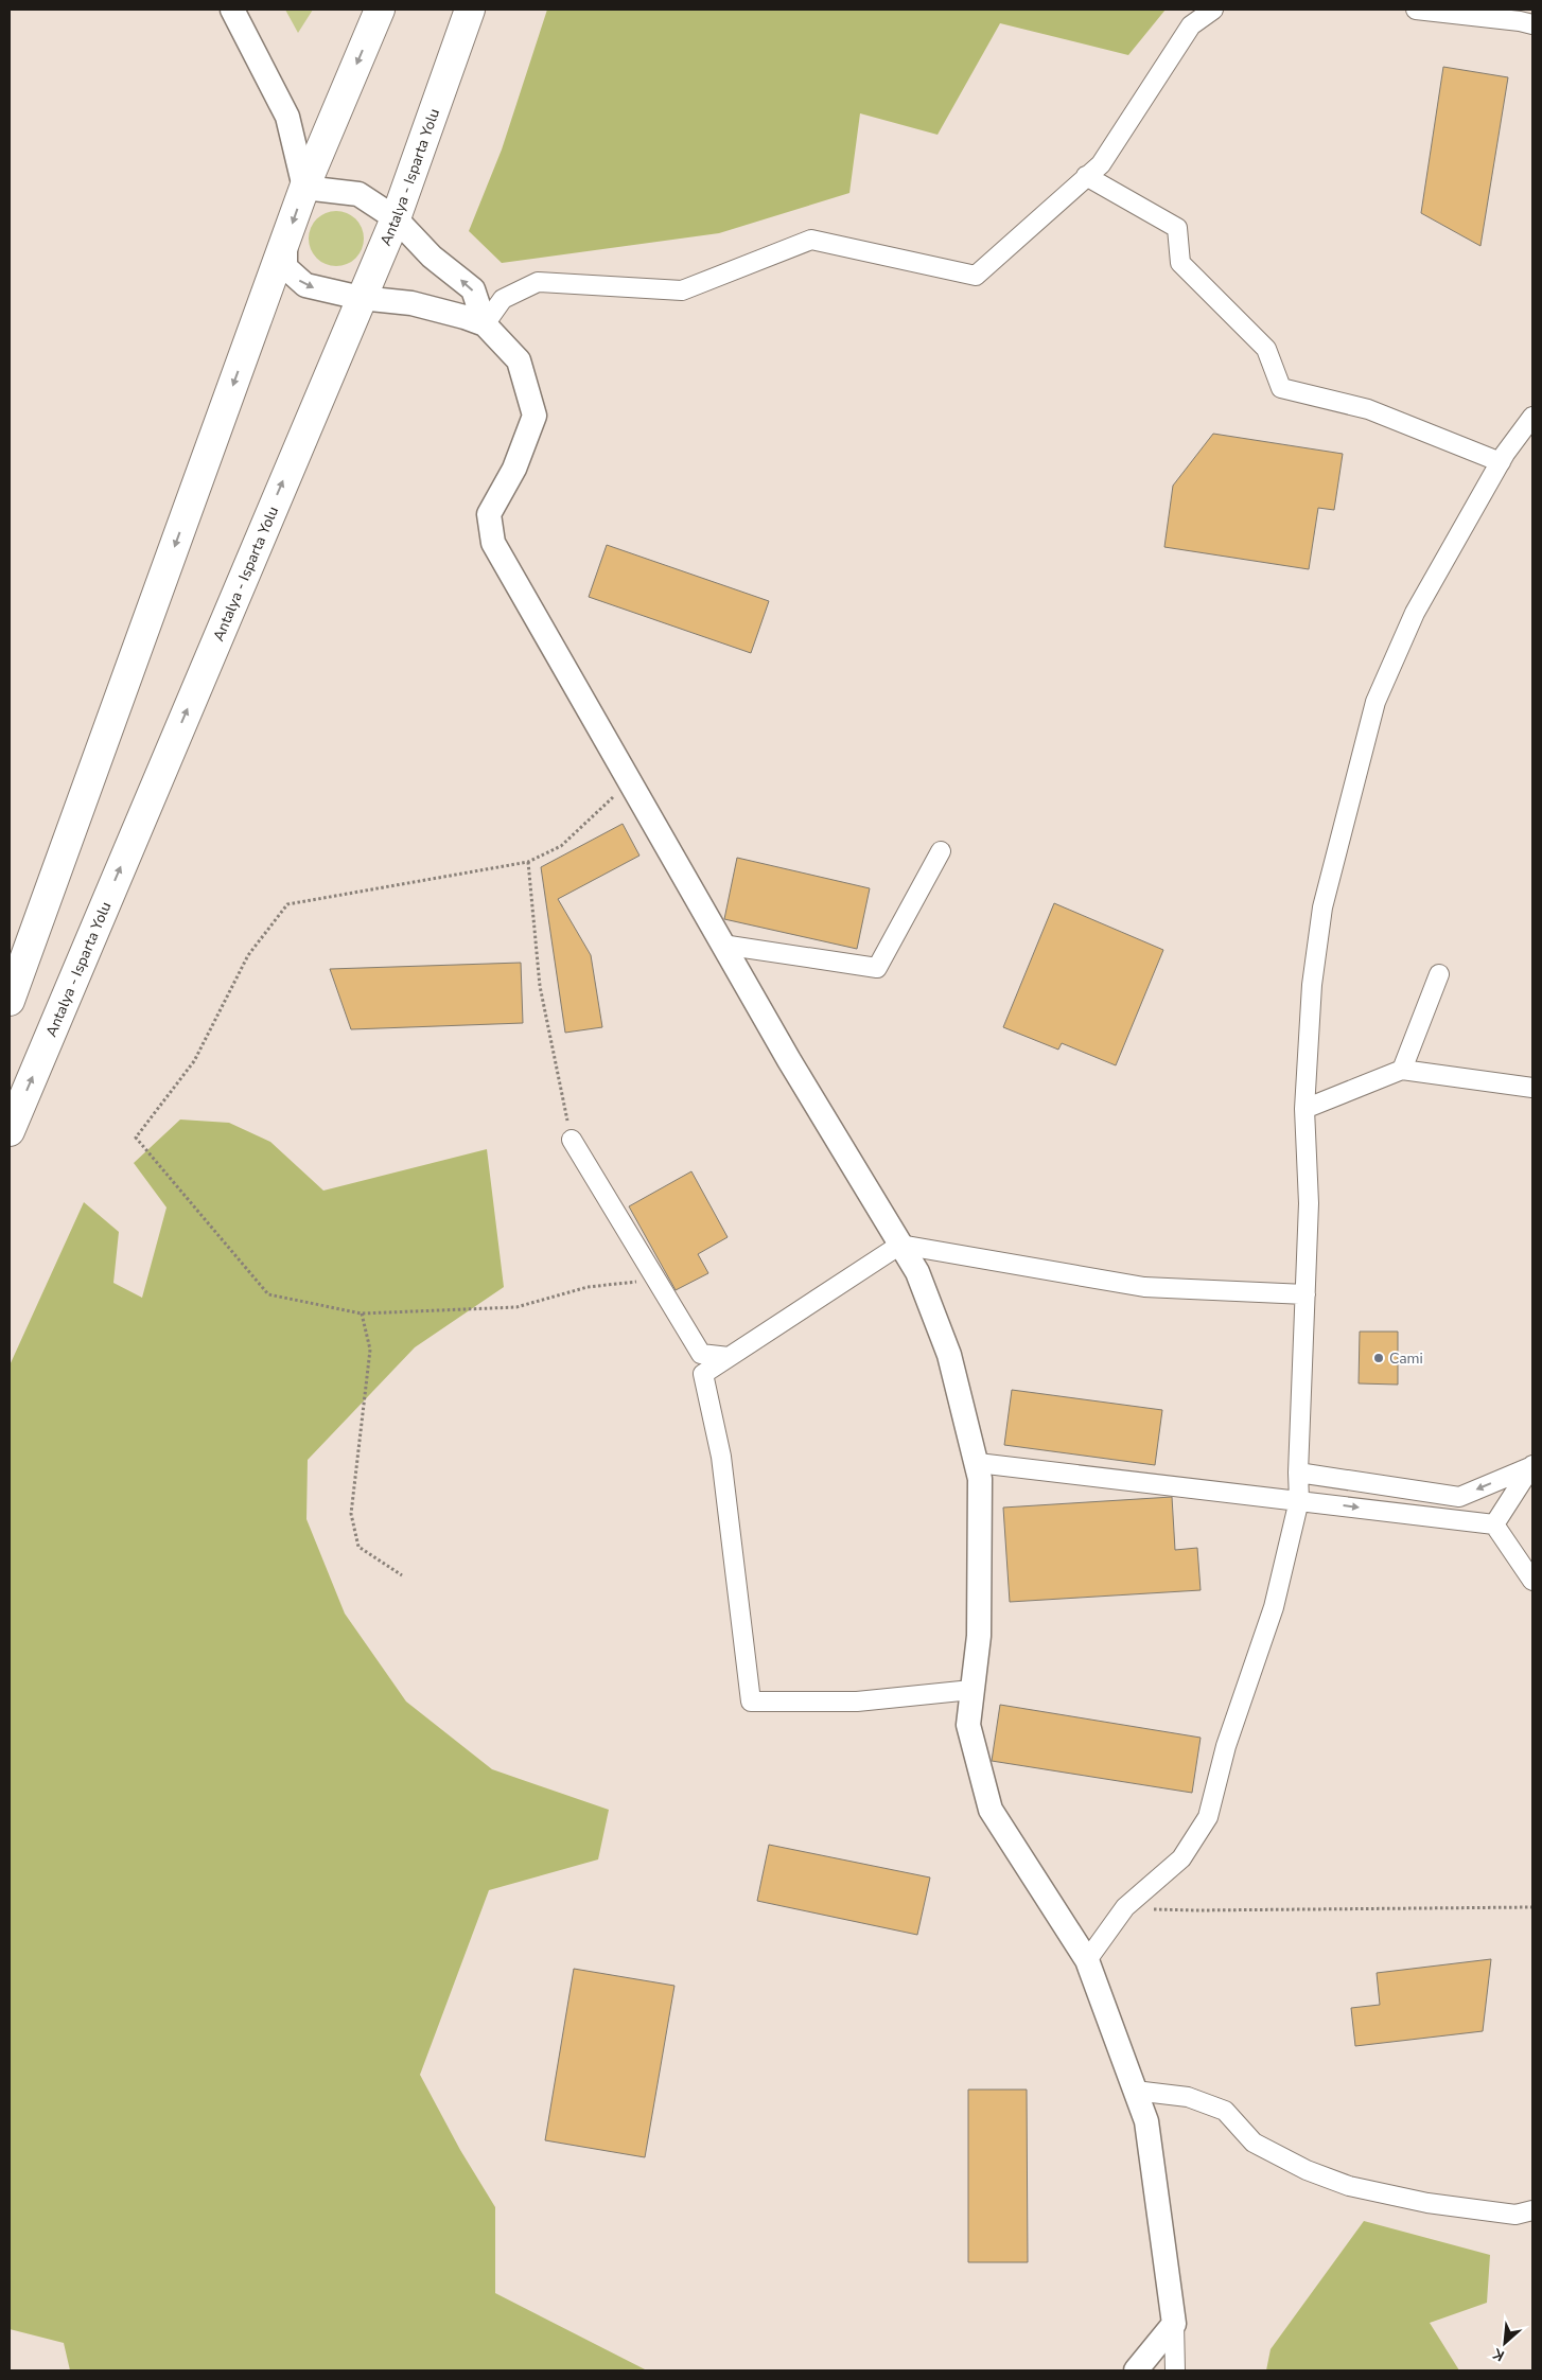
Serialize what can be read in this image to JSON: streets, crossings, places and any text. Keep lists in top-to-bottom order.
{
  "streets": {
    "highway": ["Antalya - Isparta Yolu"]
  },
  "places": ["Cami"],
  "north": "bottom left"
}
